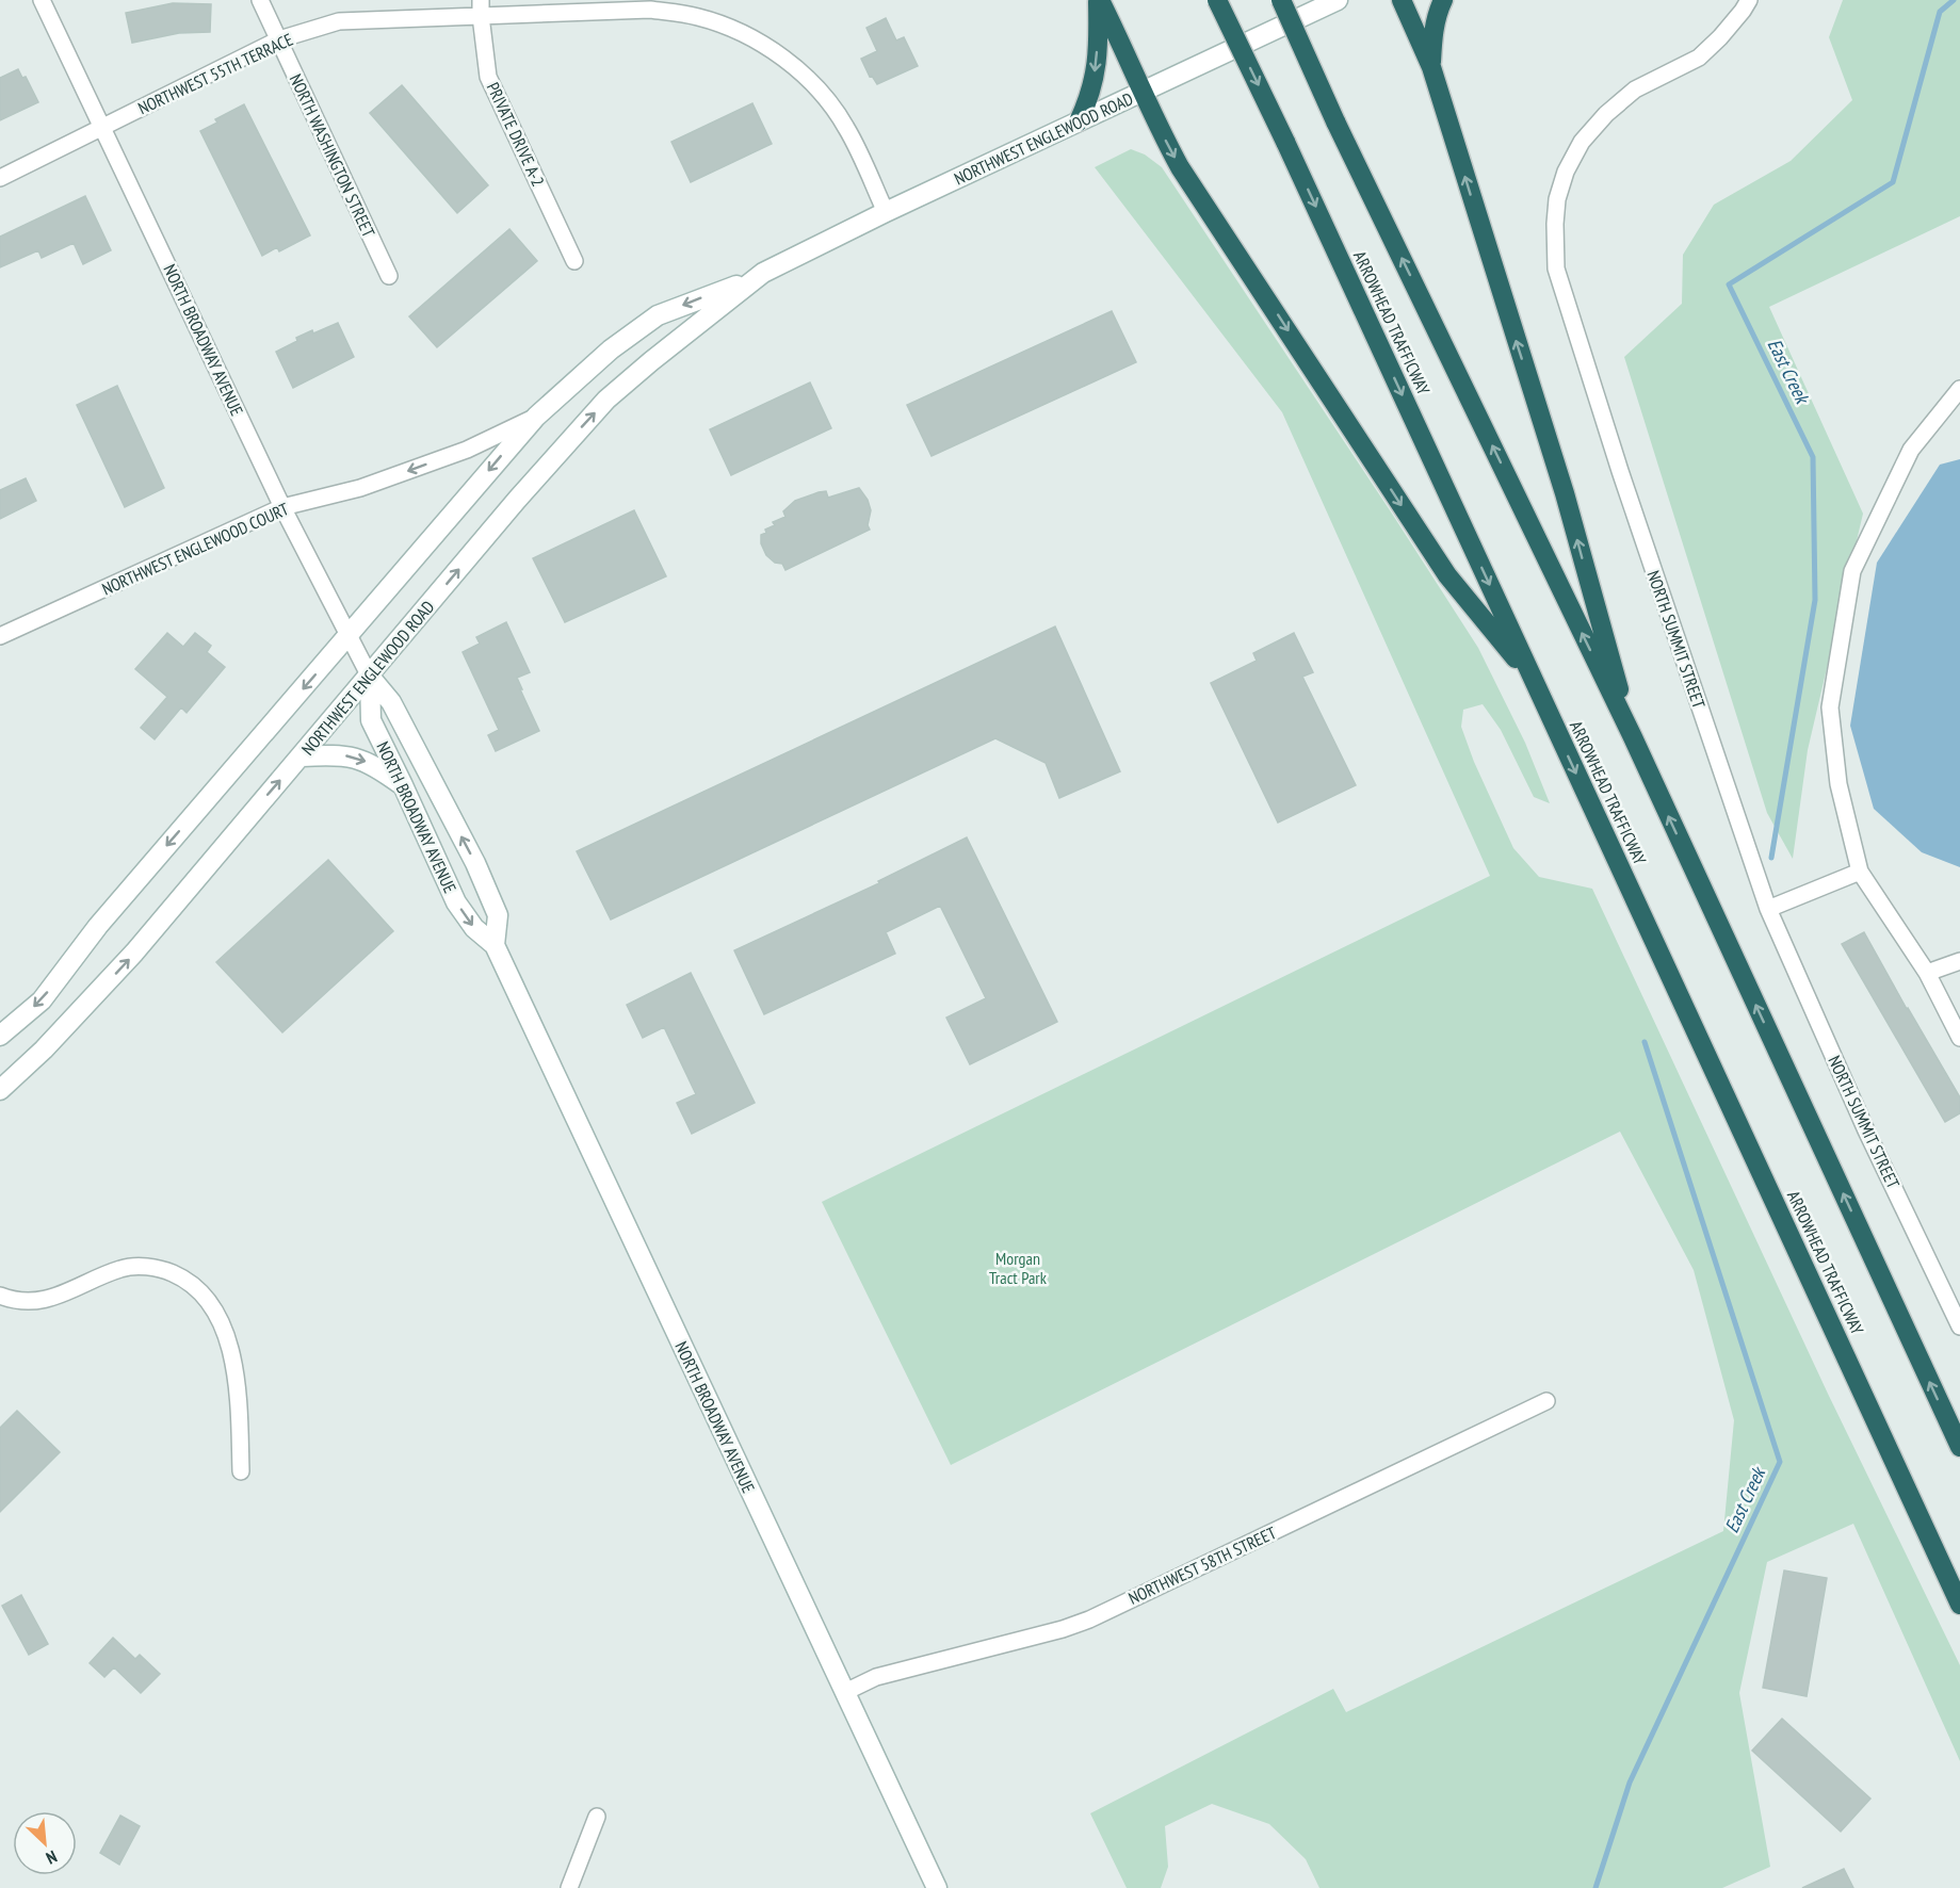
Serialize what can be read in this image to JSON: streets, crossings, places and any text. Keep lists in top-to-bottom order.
{
  "streets": {
    "highway": ["ARROWHEAD TRAFFICWAY"],
    "main road": ["NORTHWEST ENGLEWOOD ROAD", "NORTH BROADWAY AVENUE"],
    "street": [
      "NORTHWEST 55TH TERRACE",
      "PRIVATE DRIVE A-2",
      "NORTH WASHINGTON STREET",
      "NORTHWEST ENGLEWOOD COURT",
      "NORTH SUMMIT STREET",
      "NORTHWEST 58TH STREET"
    ]
  },
  "crossings": [
    ["NORTHWEST 55TH TERRACE", "PRIVATE DRIVE A-2"],
    ["NORTHWEST 55TH TERRACE", "NORTHWEST ENGLEWOOD ROAD"],
    ["NORTHWEST 55TH TERRACE", "NORTH WASHINGTON STREET"],
    ["NORTHWEST 55TH TERRACE", "NORTH BROADWAY AVENUE"],
    ["NORTHWEST ENGLEWOOD ROAD", "NORTH BROADWAY AVENUE"],
    ["NORTHWEST ENGLEWOOD ROAD", "NORTHWEST ENGLEWOOD COURT"],
    ["NORTH BROADWAY AVENUE", "NORTHWEST ENGLEWOOD COURT"],
    ["NORTH BROADWAY AVENUE", "NORTHWEST 58TH STREET"]
  ],
  "one_way": ["NORTHWEST ENGLEWOOD COURT"],
  "water": ["East Creek"],
  "parks": ["Morgan Tract Park"],
  "north": "bottom right"
}
